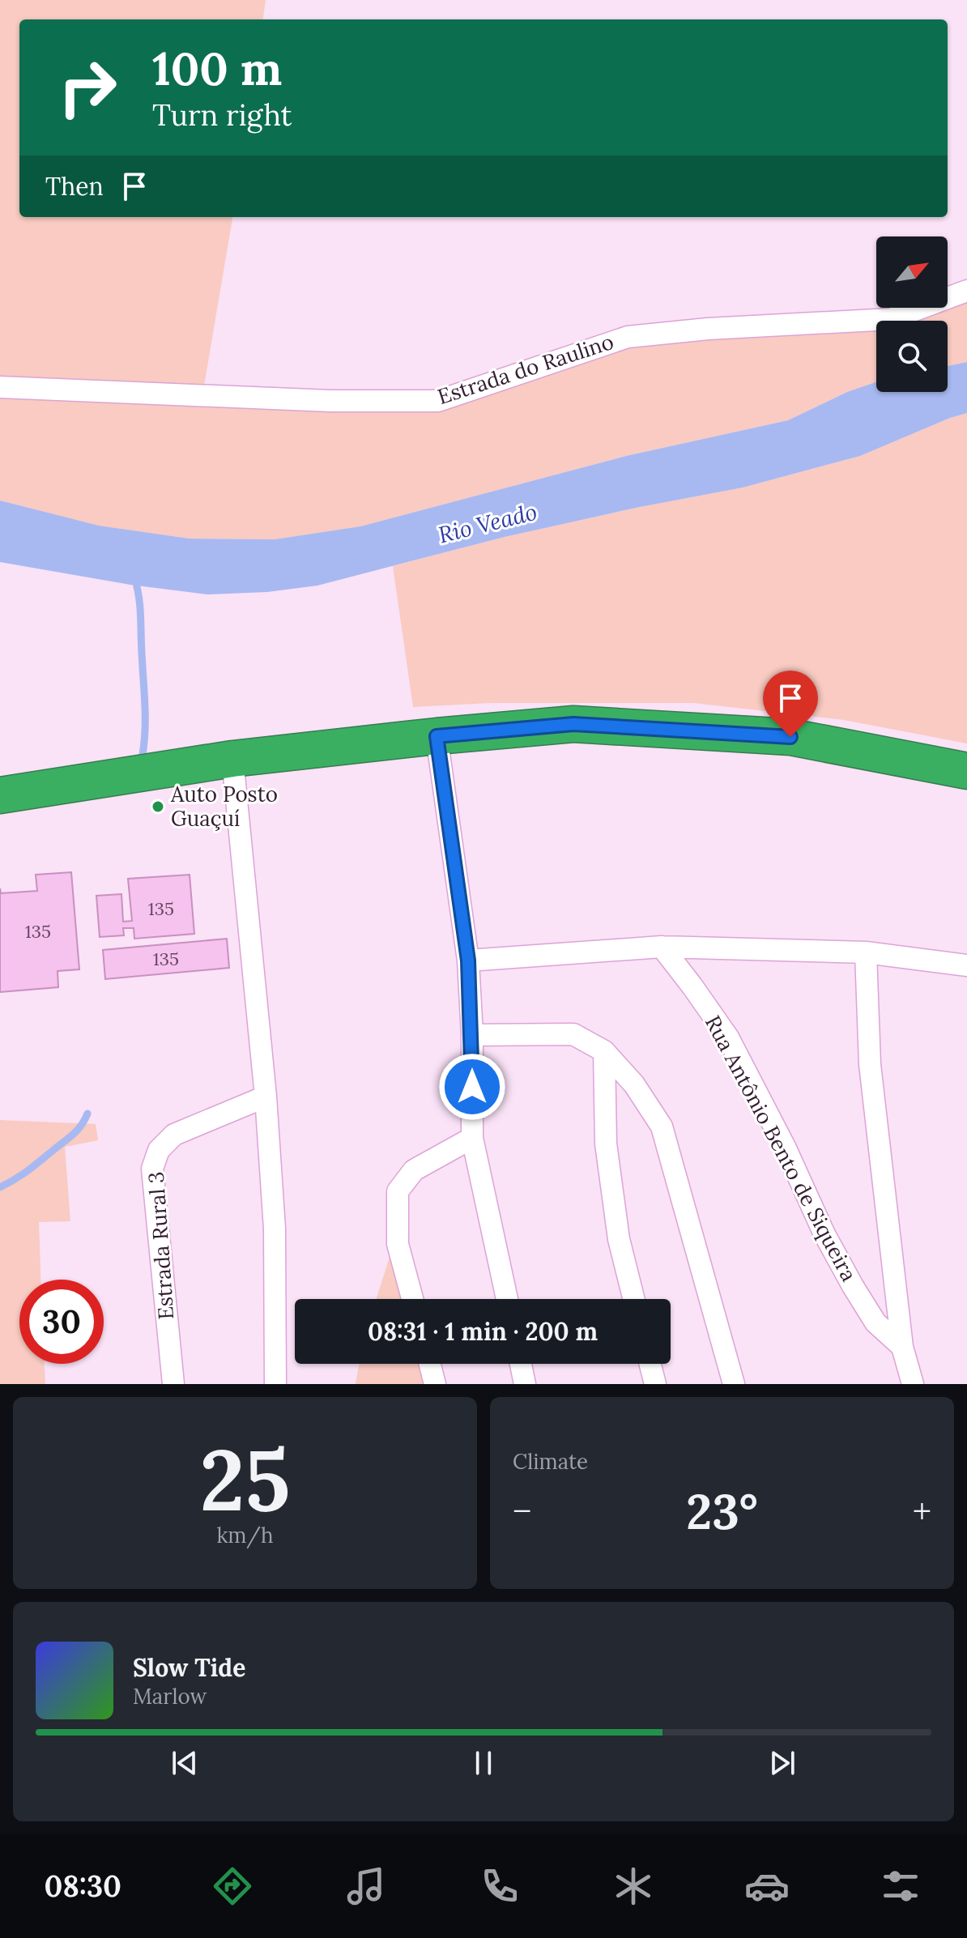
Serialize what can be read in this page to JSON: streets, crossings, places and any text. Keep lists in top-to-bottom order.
{
  "streets": {
    "street": ["Estrada do Raulino", "Rua Antônio Bento de Siqueira", "Estrada Rural 3"]
  },
  "water": ["Rio Veado"],
  "places": ["Auto Posto Guaçuí"],
  "house_numbers": ["135", "135", "135"],
  "north": "top right",
  "page": {
    "turn": ["100 m", "Turn right"],
    "then": "Then",
    "limit": "30",
    "trip": "08:31 · 1 min · 200 m",
    "tile": [
      ["25", "km/h"],
      "Climate"
    ],
    "heat": ["−", "23°", "+"],
    "song": ["Slow Tide", "Marlow"],
    "tabs": "08:30"
  }
}
